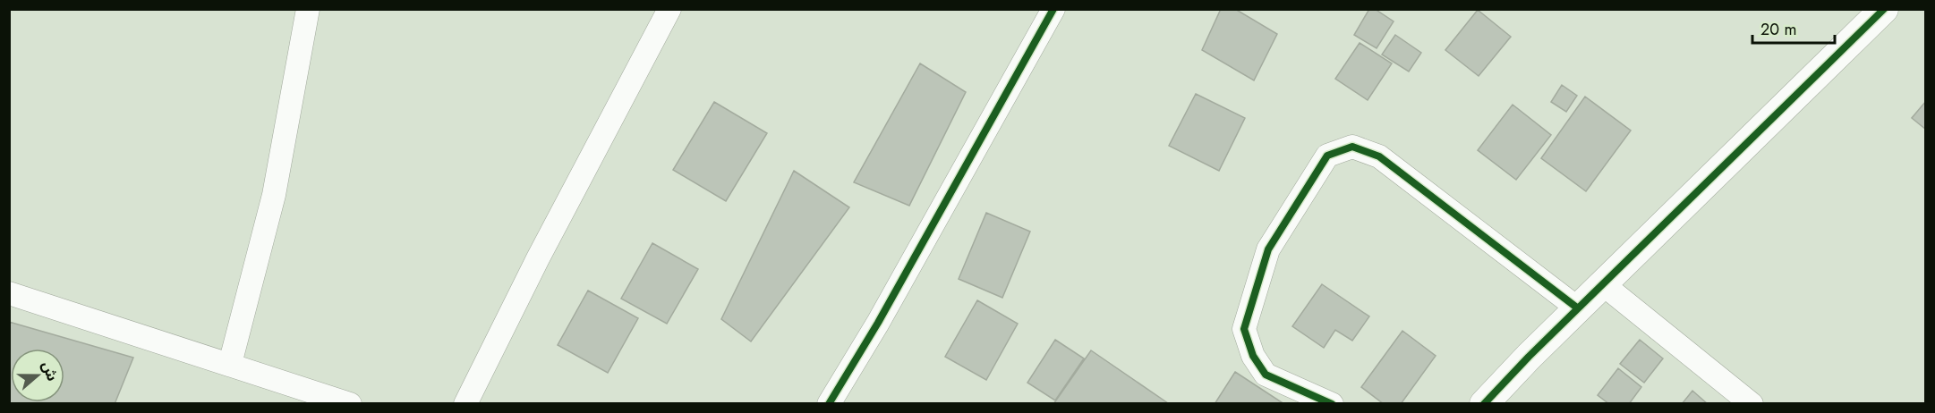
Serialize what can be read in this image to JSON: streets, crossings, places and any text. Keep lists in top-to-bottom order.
{
  "scale_bar": "20 m",
  "north": "right"
}
